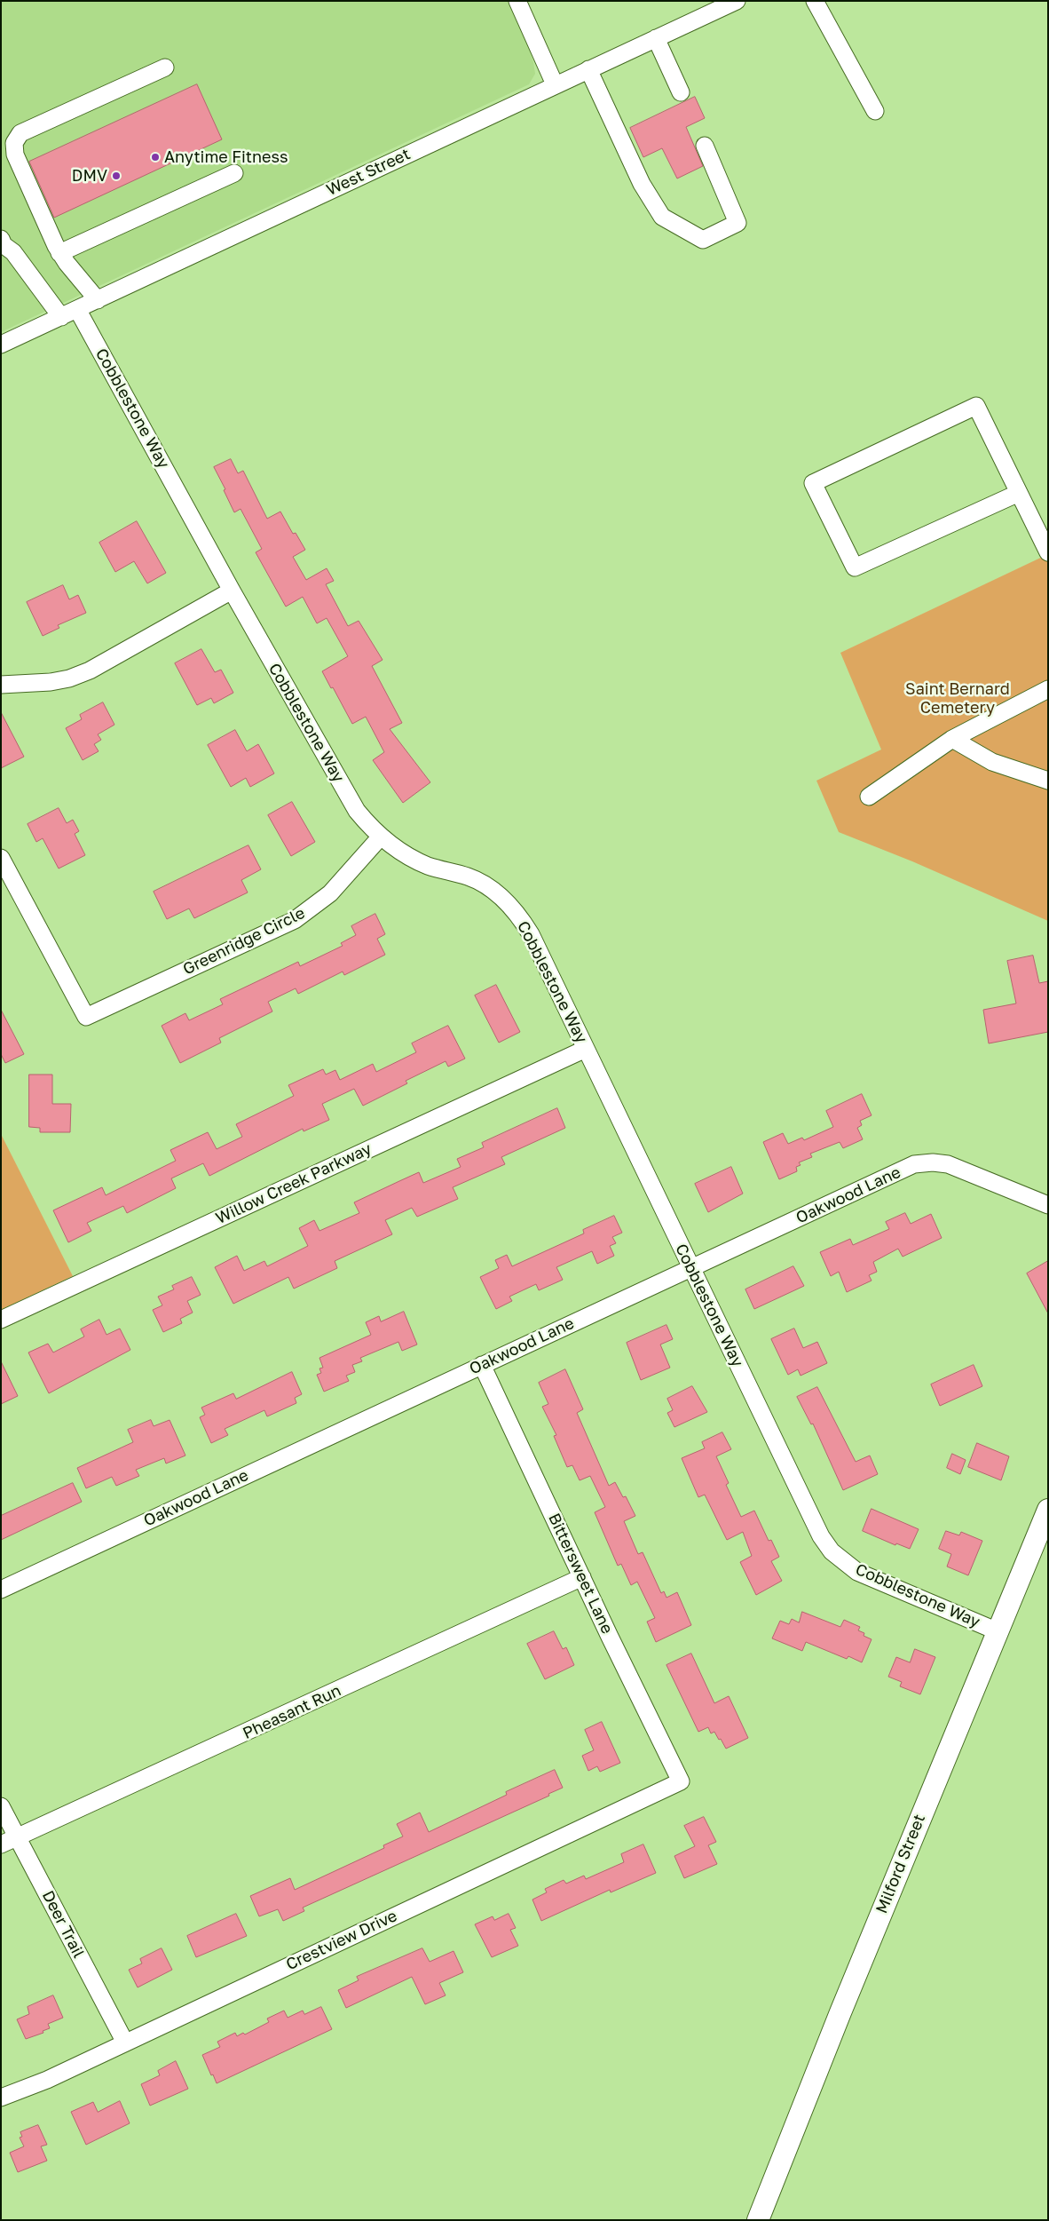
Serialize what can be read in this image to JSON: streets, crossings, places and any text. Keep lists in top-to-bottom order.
{
  "streets": {
    "main road": ["Milford Street"],
    "street": [
      "West Street",
      "Cobblestone Way",
      "Greenridge Circle",
      "Willow Creek Parkway",
      "Oakwood Lane",
      "Bittersweet Lane",
      "Pheasant Run",
      "Deer Trail",
      "Crestview Drive"
    ]
  },
  "crossings": [
    ["West Street", "Cobblestone Way"],
    ["Cobblestone Way", "Greenridge Circle"],
    ["Cobblestone Way", "Willow Creek Parkway"],
    ["Cobblestone Way", "Oakwood Lane"],
    ["Cobblestone Way", "Milford Street"],
    ["Oakwood Lane", "Bittersweet Lane"],
    ["Bittersweet Lane", "Pheasant Run"],
    ["Bittersweet Lane", "Crestview Drive"],
    ["Pheasant Run", "Deer Trail"],
    ["Deer Trail", "Crestview Drive"]
  ],
  "parks": ["Saint Bernard Cemetery"],
  "places": ["Anytime Fitness", "DMV"]
}
